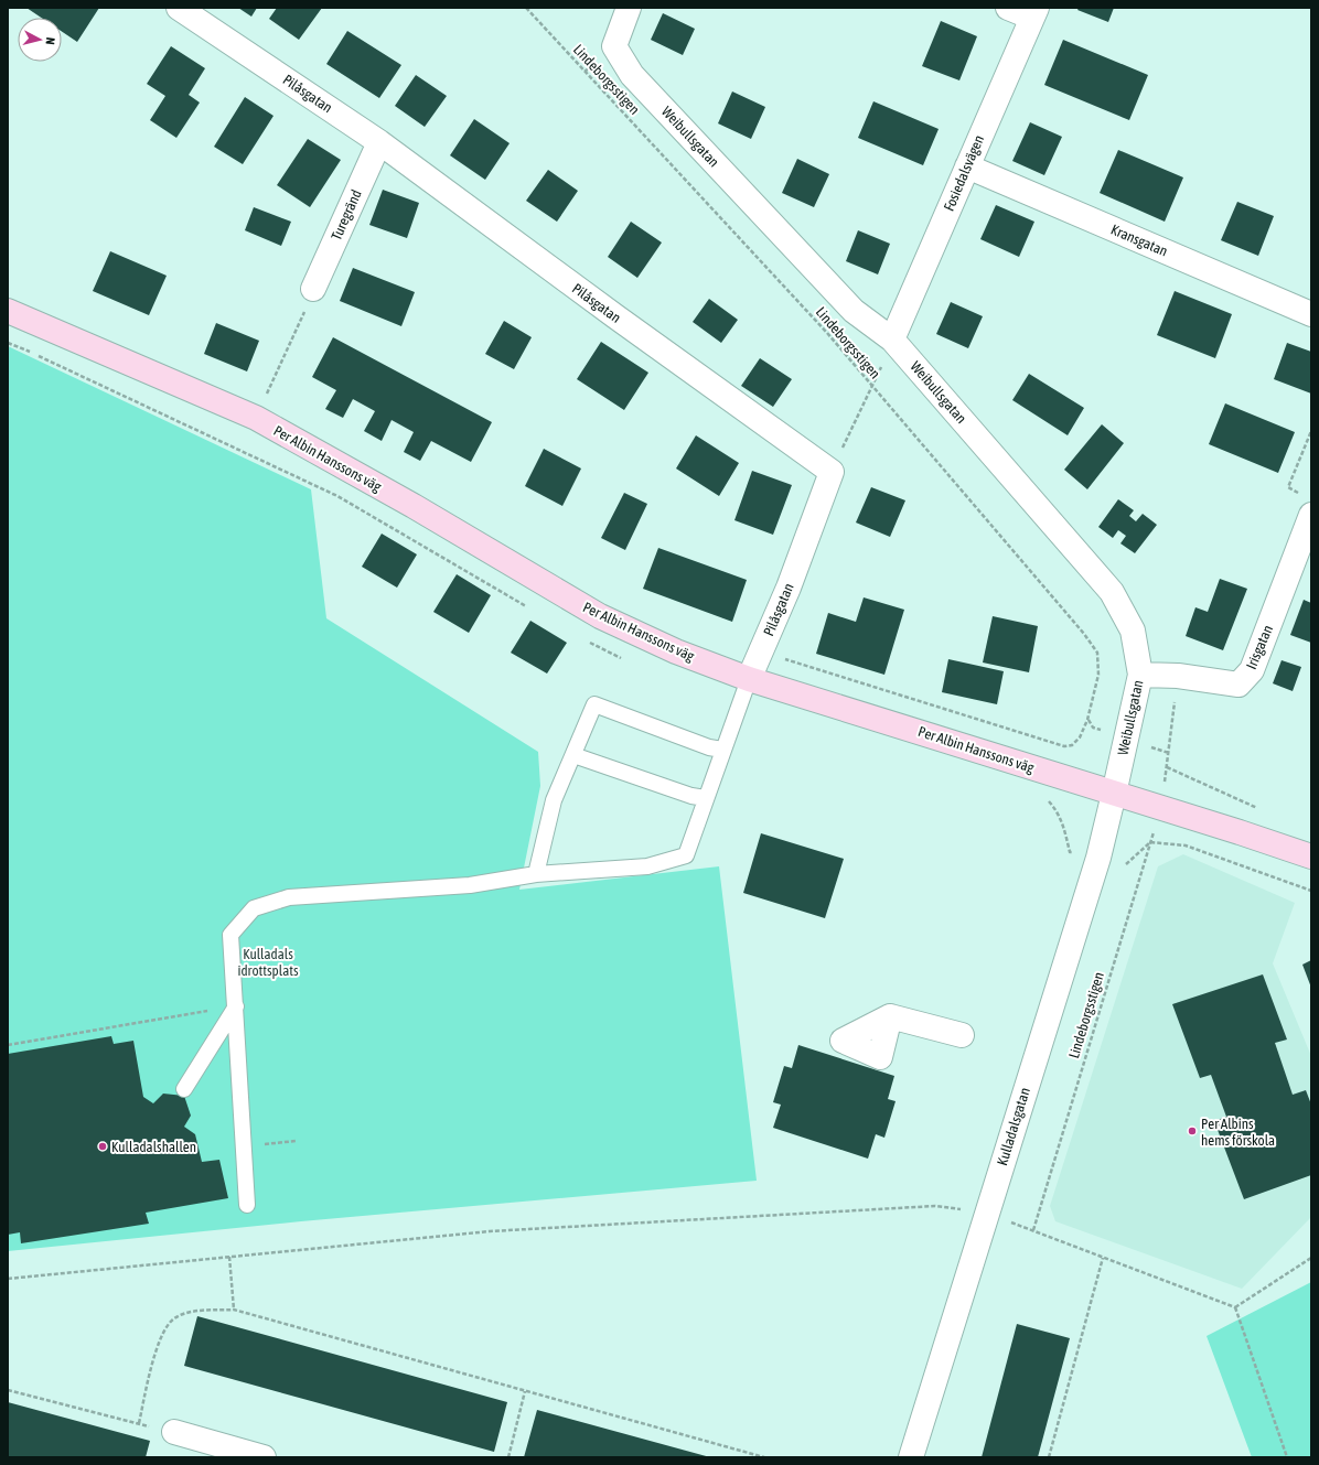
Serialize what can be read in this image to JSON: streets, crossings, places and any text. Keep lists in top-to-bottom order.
{
  "streets": {
    "street": [
      "Pilåsgatan",
      "Weibullsgatan",
      "Fosiedalsvägen",
      "Turegränd",
      "Kransgatan",
      "Per Albin Hanssons väg",
      "Irisgatan",
      "Kulladalsgatan"
    ],
    "path": ["Lindeborgsstigen"]
  },
  "crossings": [
    ["Lindeborgsstigen", "Pilåsgatan"],
    ["Lindeborgsstigen", "Per Albin Hanssons väg"],
    ["Pilåsgatan", "Turegränd"],
    ["Pilåsgatan", "Per Albin Hanssons väg"],
    ["Weibullsgatan", "Fosiedalsvägen"],
    ["Weibullsgatan", "Per Albin Hanssons väg"],
    ["Weibullsgatan", "Irisgatan"],
    ["Weibullsgatan", "Kulladalsgatan"],
    ["Fosiedalsvägen", "Kransgatan"],
    ["Per Albin Hanssons väg", "Kulladalsgatan"]
  ],
  "parks": ["Kulladals idrottsplats"],
  "places": ["Per Albins hems förskola", "Kulladalshallen"],
  "north": "right"
}
